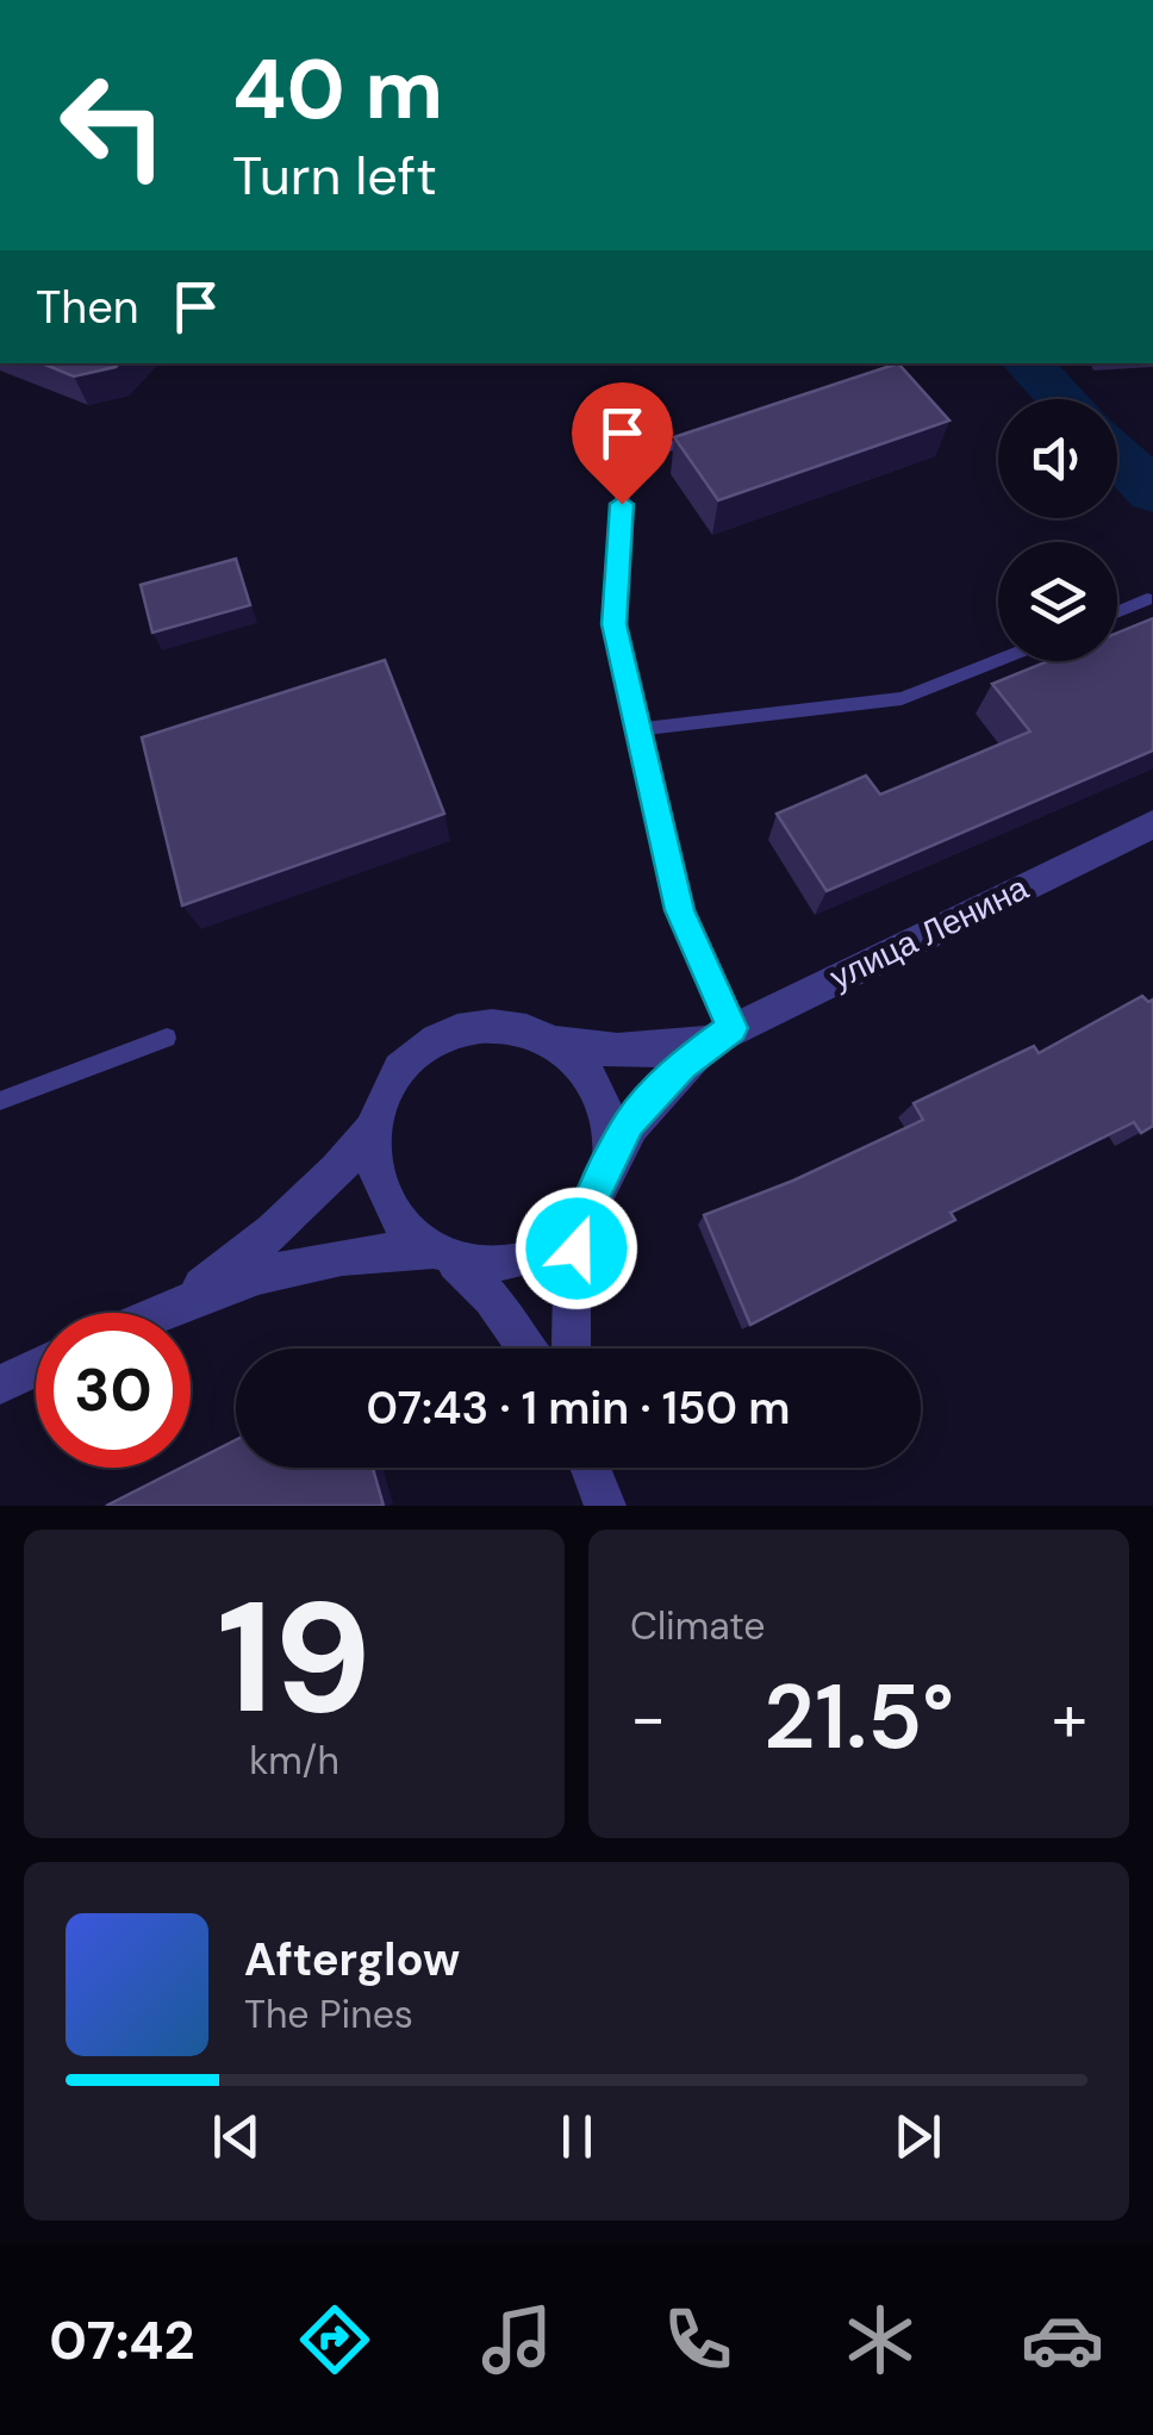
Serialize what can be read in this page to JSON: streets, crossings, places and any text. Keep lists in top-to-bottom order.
{
  "streets": {
    "street": ["улица Ленина"]
  },
  "page": {
    "turn": ["40 m", "Turn left"],
    "then": "Then",
    "limit": "30",
    "trip": "07:43 · 1 min · 150 m",
    "tile": [
      ["19", "km/h"],
      "Climate"
    ],
    "heat": ["−", "21.5°", "+"],
    "song": ["Afterglow", "The Pines"],
    "tabs": "07:42"
  }
}
